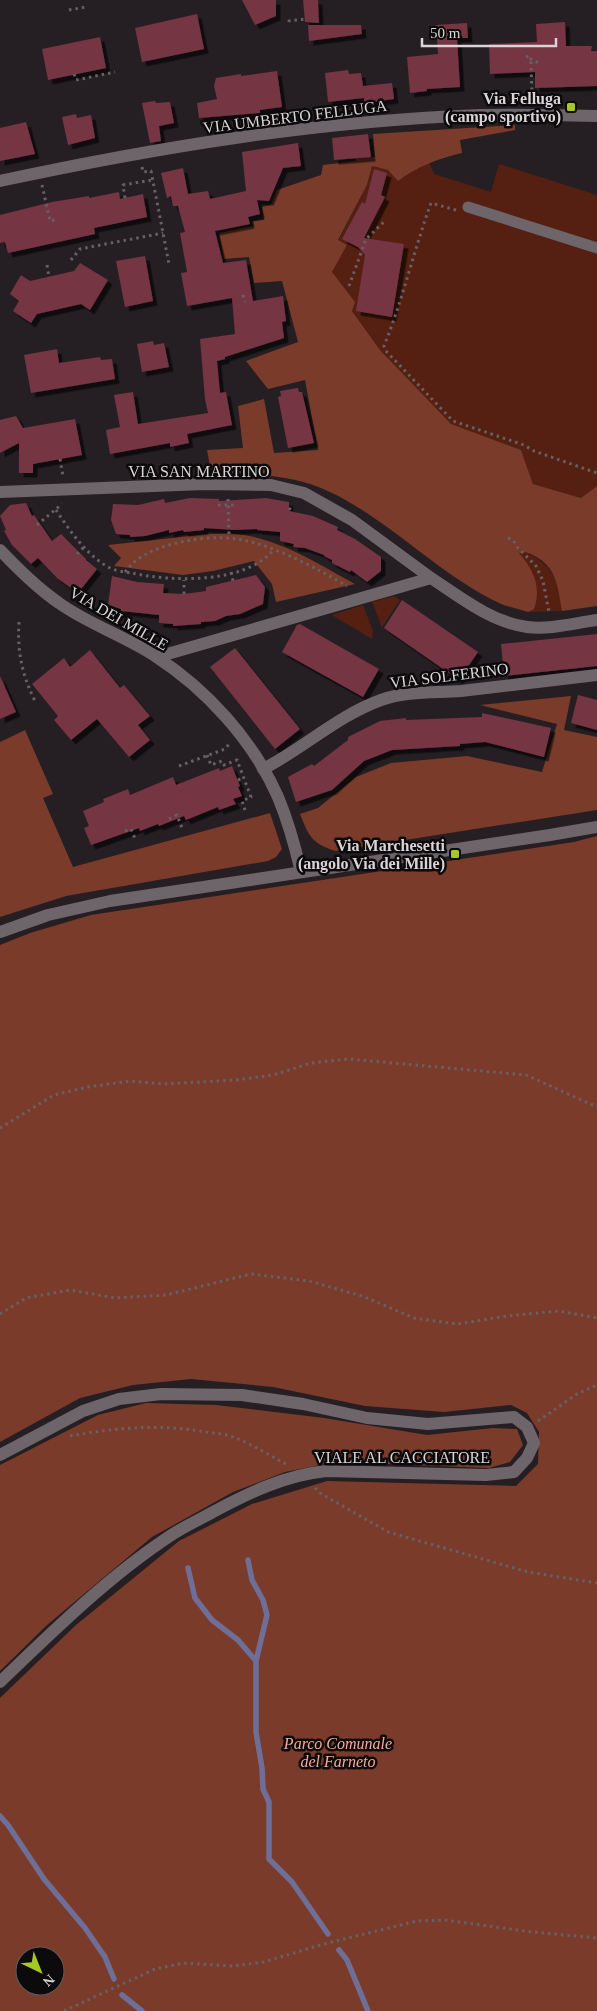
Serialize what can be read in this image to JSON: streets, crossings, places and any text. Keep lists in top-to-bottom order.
{
  "streets": {
    "street": [
      "VIA UMBERTO FELLUGA",
      "VIA SAN MARTINO",
      "VIA DEI MILLE",
      "VIA SOLFERINO",
      "VIALE AL CACCIATORE"
    ]
  },
  "crossings": [
    ["VIA DEI MILLE", "VIA SOLFERINO"]
  ],
  "parks": ["Parco Comunale del Farneto"],
  "places": {
    "transit": ["Via Felluga (campo sportivo)", "Via Marchesetti (angolo Via dei Mille)"]
  },
  "scale_bar": "50 m",
  "north": "bottom right"
}
